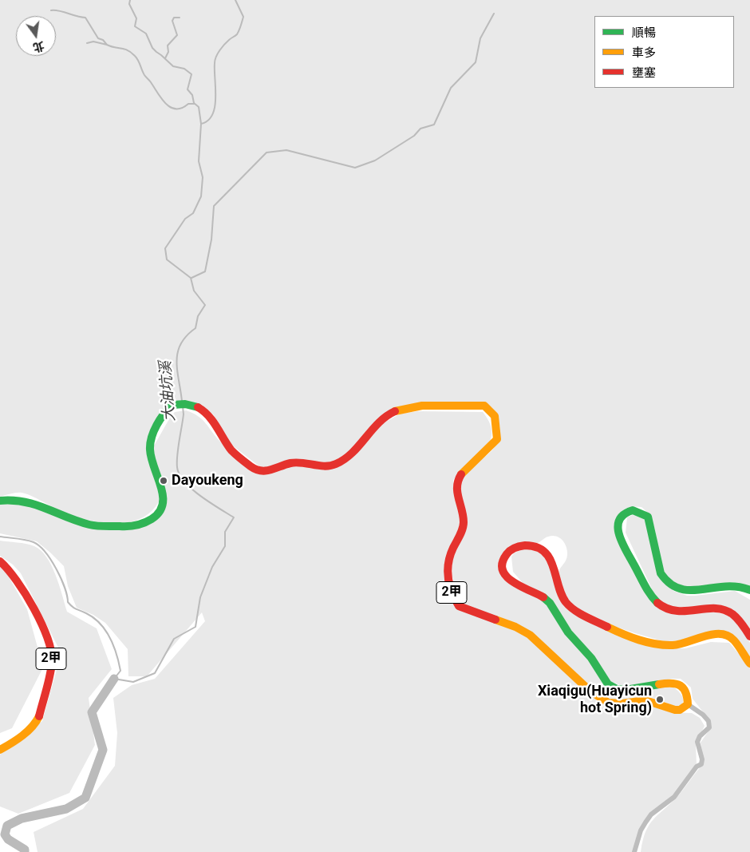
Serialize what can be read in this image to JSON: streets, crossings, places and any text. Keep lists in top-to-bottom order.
{
  "streets": {
    "main road": ["2甲"]
  },
  "water": ["大油坑溪"],
  "places": ["Dayoukeng", "Xiaqigu(Huayicun hot Spring)"],
  "legend": ["順暢", "車多", "壅塞"],
  "north": "bottom"
}
